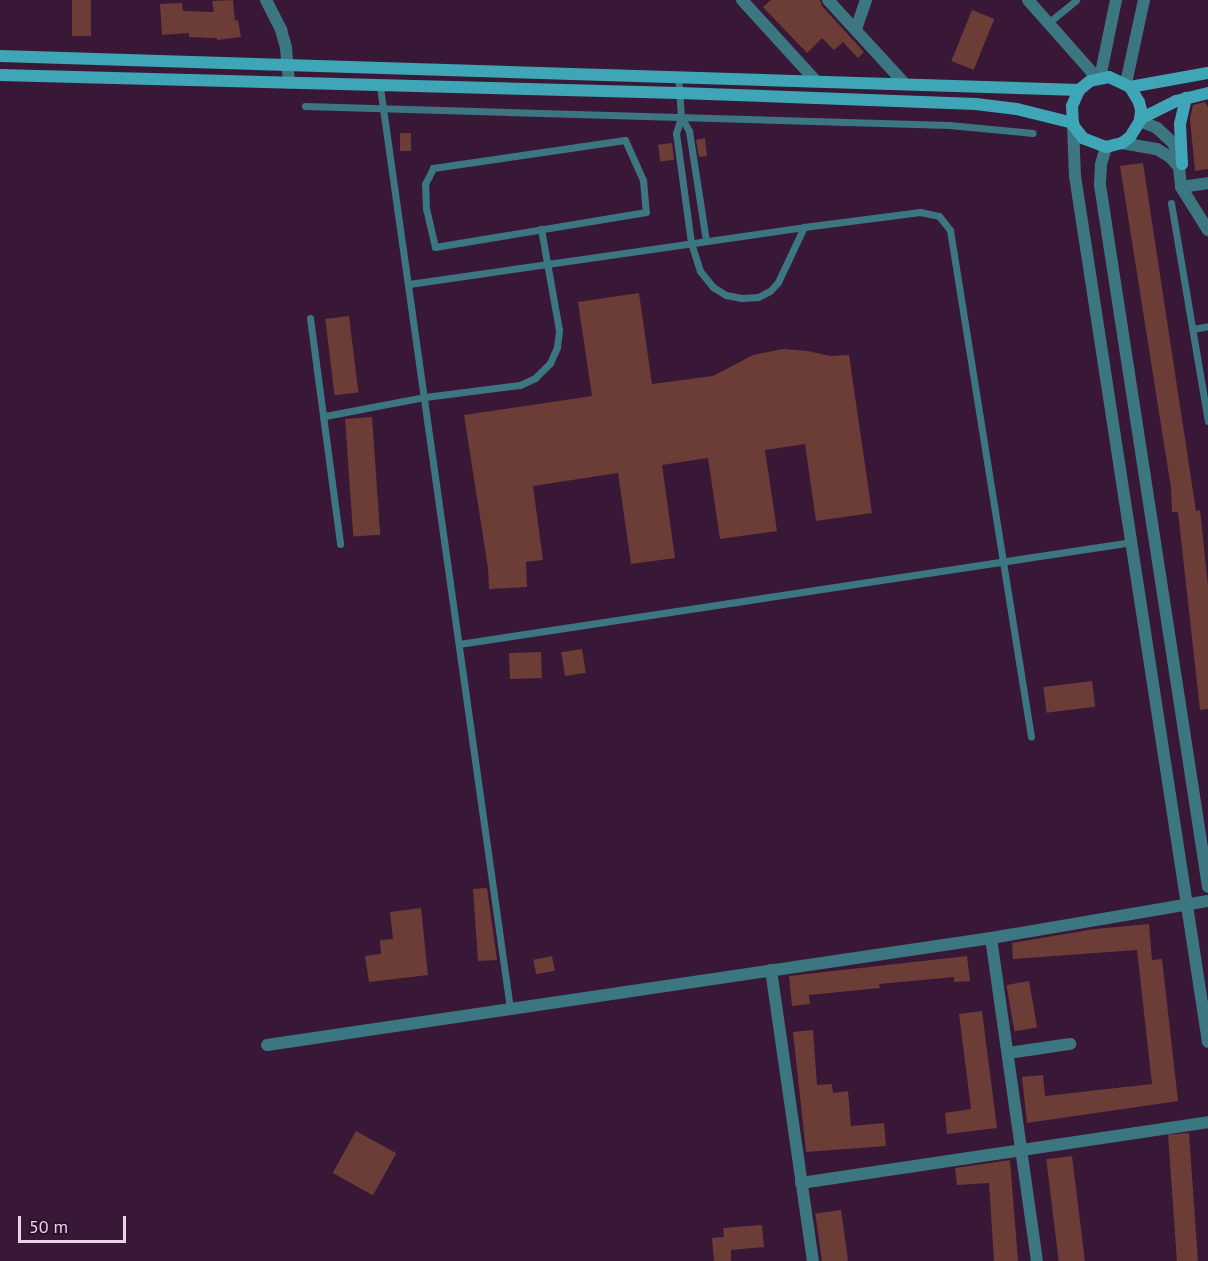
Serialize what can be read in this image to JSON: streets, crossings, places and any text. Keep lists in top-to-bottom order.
{
  "scale_bar": "50 m"
}
